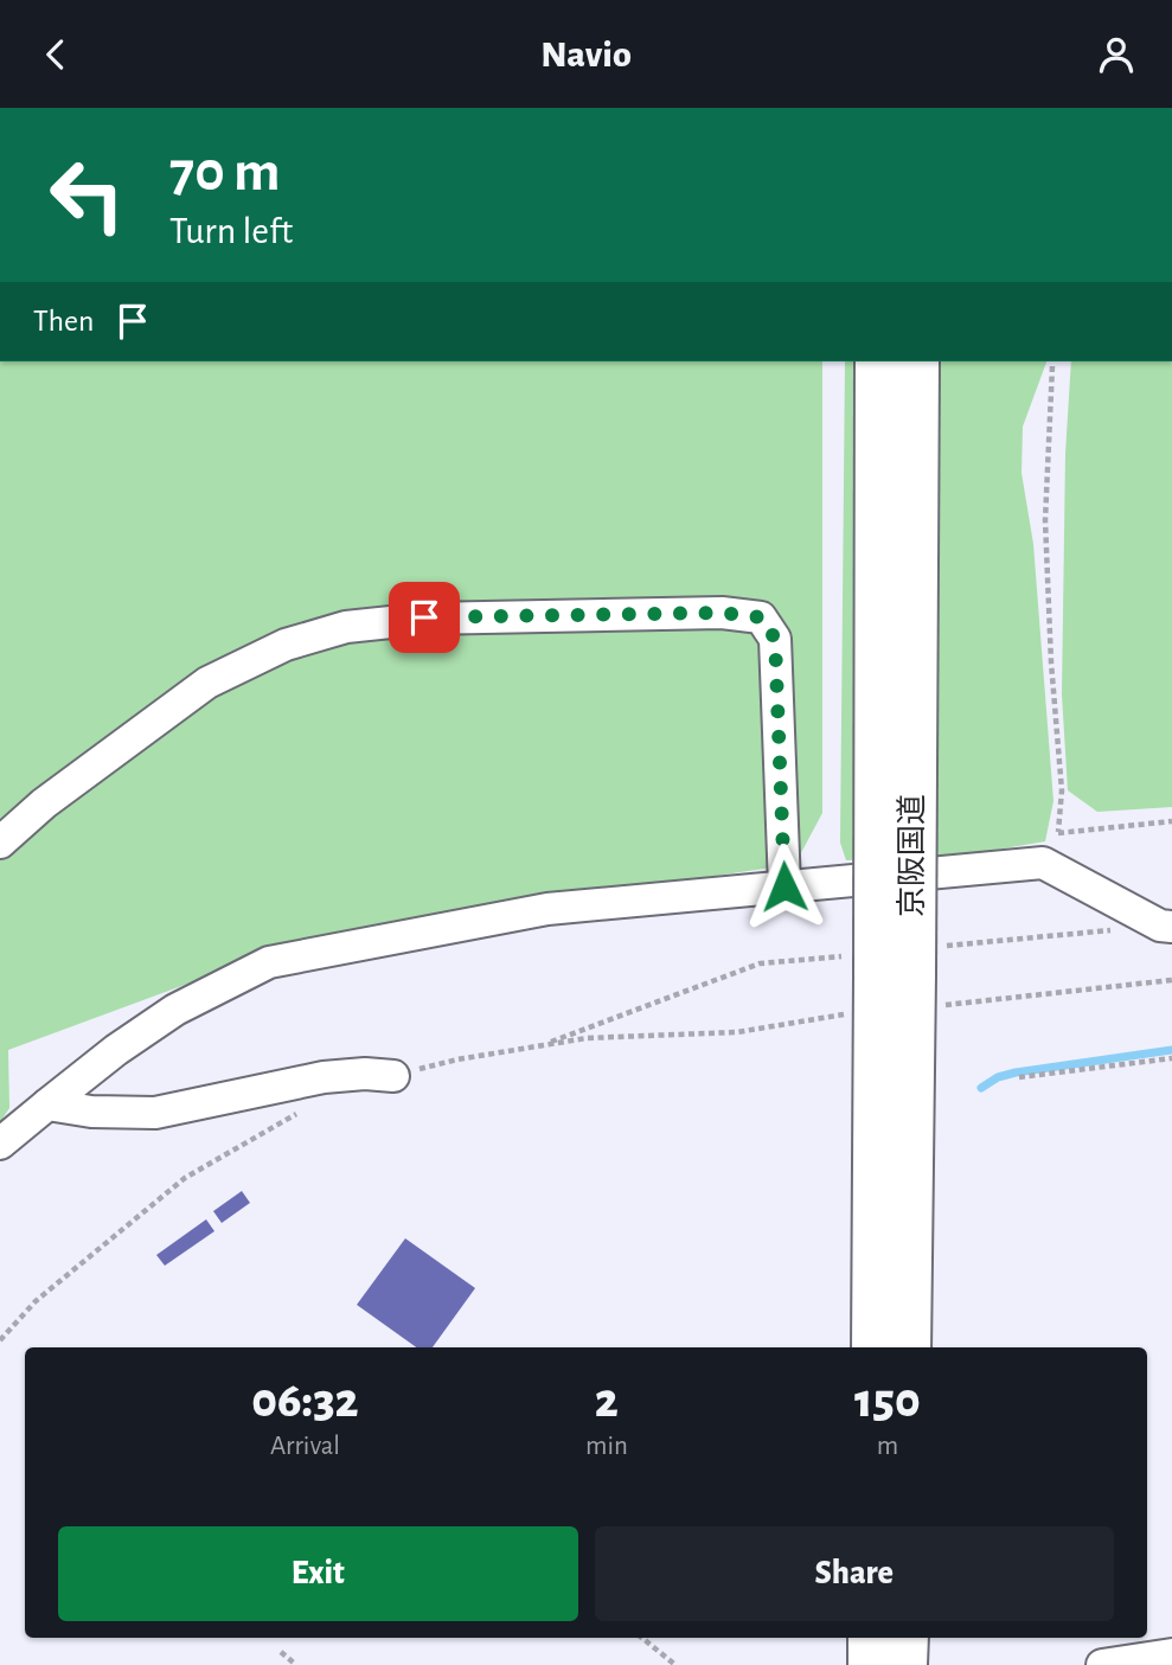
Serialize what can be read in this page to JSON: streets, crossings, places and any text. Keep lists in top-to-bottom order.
{
  "streets": {
    "highway": ["京阪国道"]
  },
  "page": {
    "header": "Navio",
    "turn": ["70 m", "Turn left"],
    "then": "Then",
    "eta": [
      "06:32",
      "Arrival",
      "2",
      "min",
      "150",
      "m"
    ],
    "buttons": ["Exit", "Share"]
  }
}
